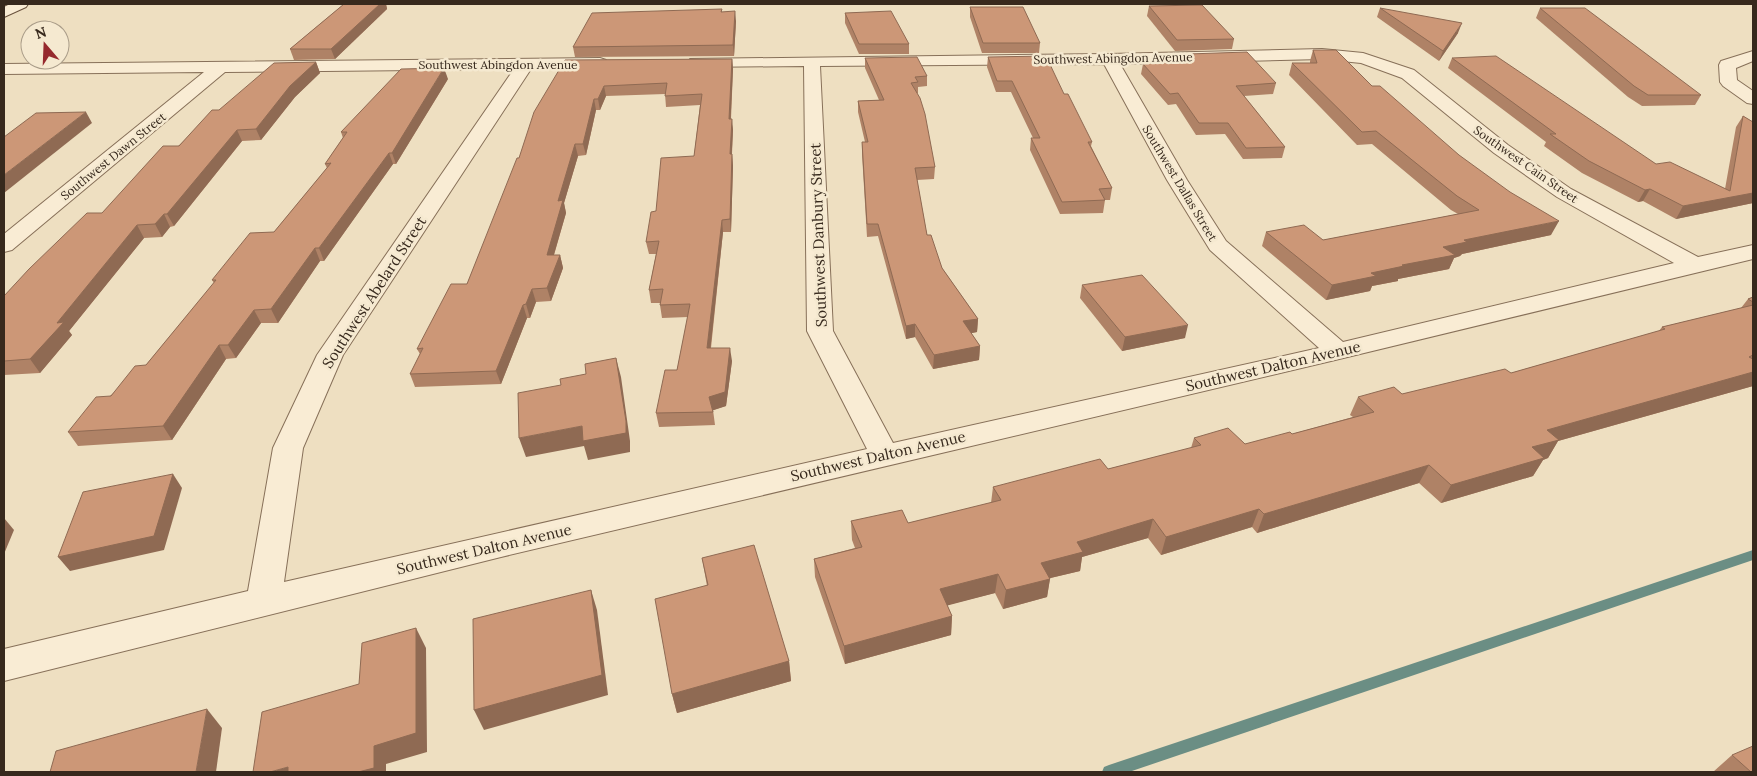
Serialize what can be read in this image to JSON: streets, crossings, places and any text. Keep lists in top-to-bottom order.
{
  "streets": {
    "street": [
      "Southwest Abingdon Avenue",
      "Southwest Dawn Street",
      "Southwest Cain Street",
      "Southwest Dallas Street",
      "Southwest Danbury Street",
      "Southwest Abelard Street",
      "Southwest Dalton Avenue"
    ]
  },
  "crossings": [
    ["Southwest Abingdon Avenue", "Southwest Dawn Street"],
    ["Southwest Abingdon Avenue", "Southwest Cain Street"],
    ["Southwest Abingdon Avenue", "Southwest Dallas Street"],
    ["Southwest Abingdon Avenue", "Southwest Danbury Street"],
    ["Southwest Abingdon Avenue", "Southwest Abelard Street"],
    ["Southwest Cain Street", "Southwest Dalton Avenue"],
    ["Southwest Dallas Street", "Southwest Dalton Avenue"],
    ["Southwest Danbury Street", "Southwest Dalton Avenue"],
    ["Southwest Abelard Street", "Southwest Dalton Avenue"]
  ],
  "north": "top"
}
